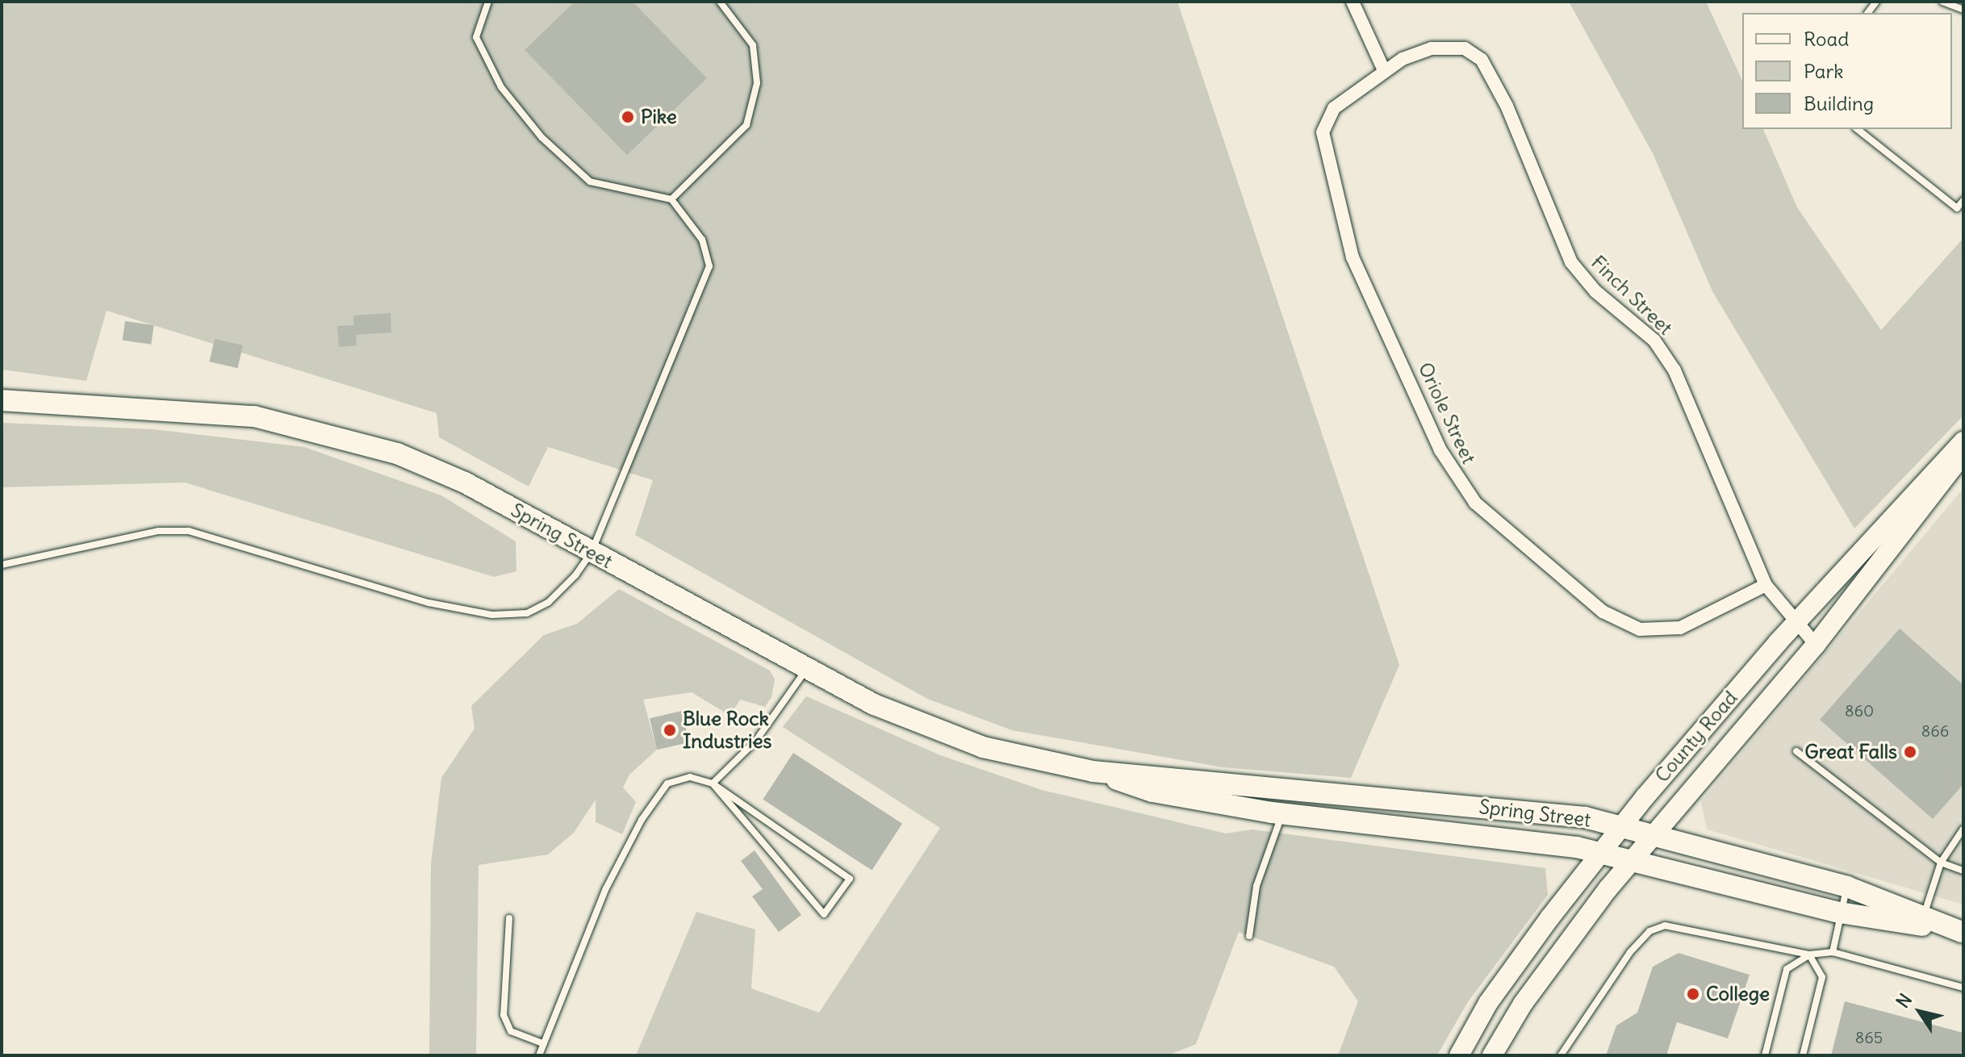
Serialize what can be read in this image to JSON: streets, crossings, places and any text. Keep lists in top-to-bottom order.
{
  "streets": {
    "main road": ["Spring Street", "County Road"],
    "street": ["Finch Street", "Oriole Street"]
  },
  "crossings": [
    ["Finch Street", "Oriole Street"],
    ["Finch Street", "County Road"],
    ["Spring Street", "County Road"]
  ],
  "places": [
    "Pike",
    "Blue Rock Industries",
    "Great Falls",
    "College"
  ],
  "house_numbers": ["860", "866", "865"],
  "legend": ["Road", "Park", "Building"],
  "north": "top left"
}
